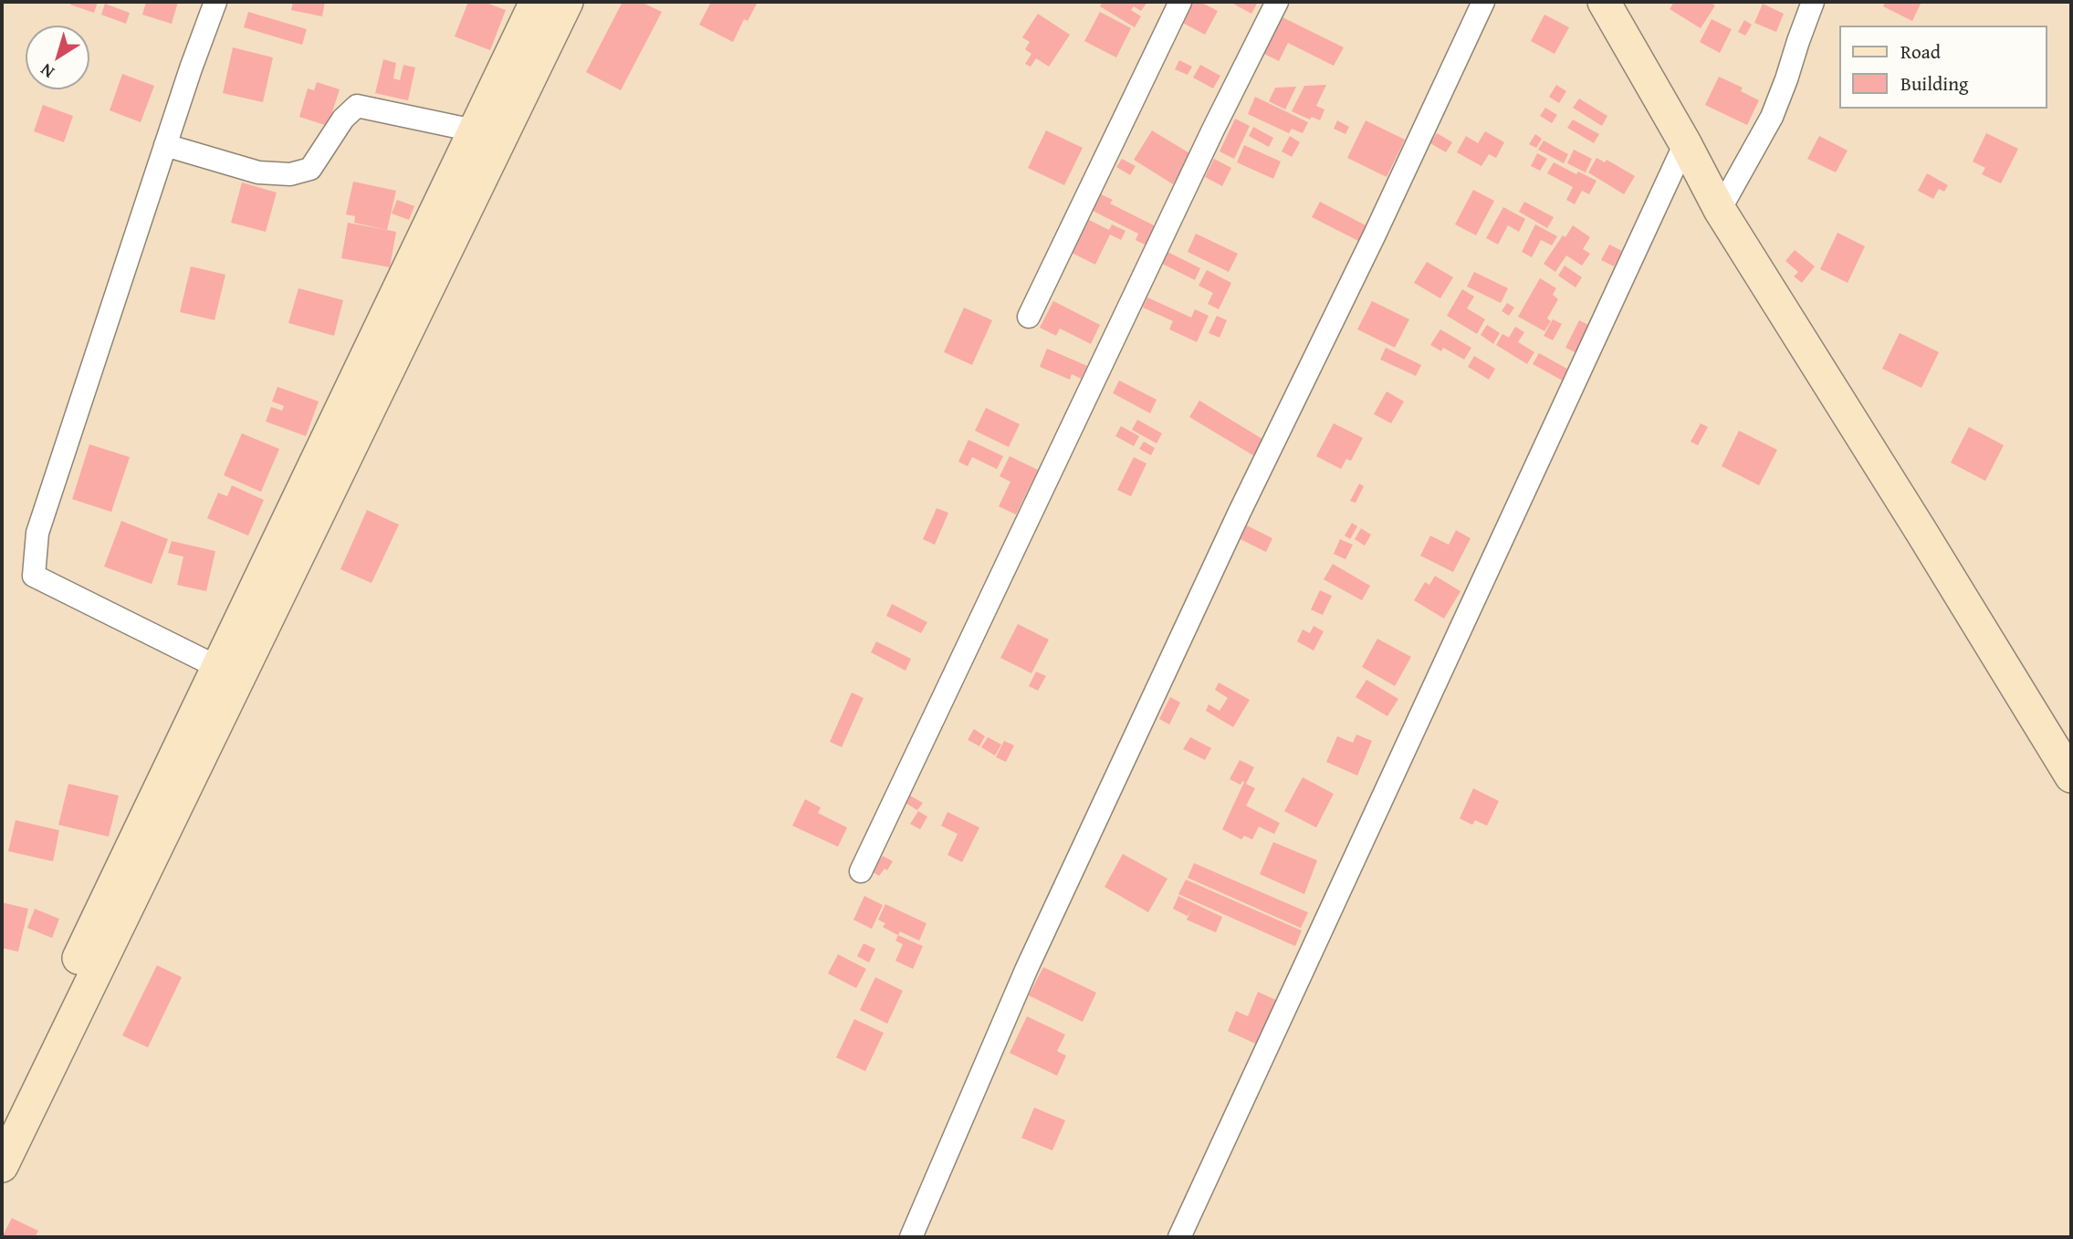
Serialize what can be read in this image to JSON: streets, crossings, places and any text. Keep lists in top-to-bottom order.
{
  "legend": ["Road", "Building"],
  "north": "bottom left"
}
